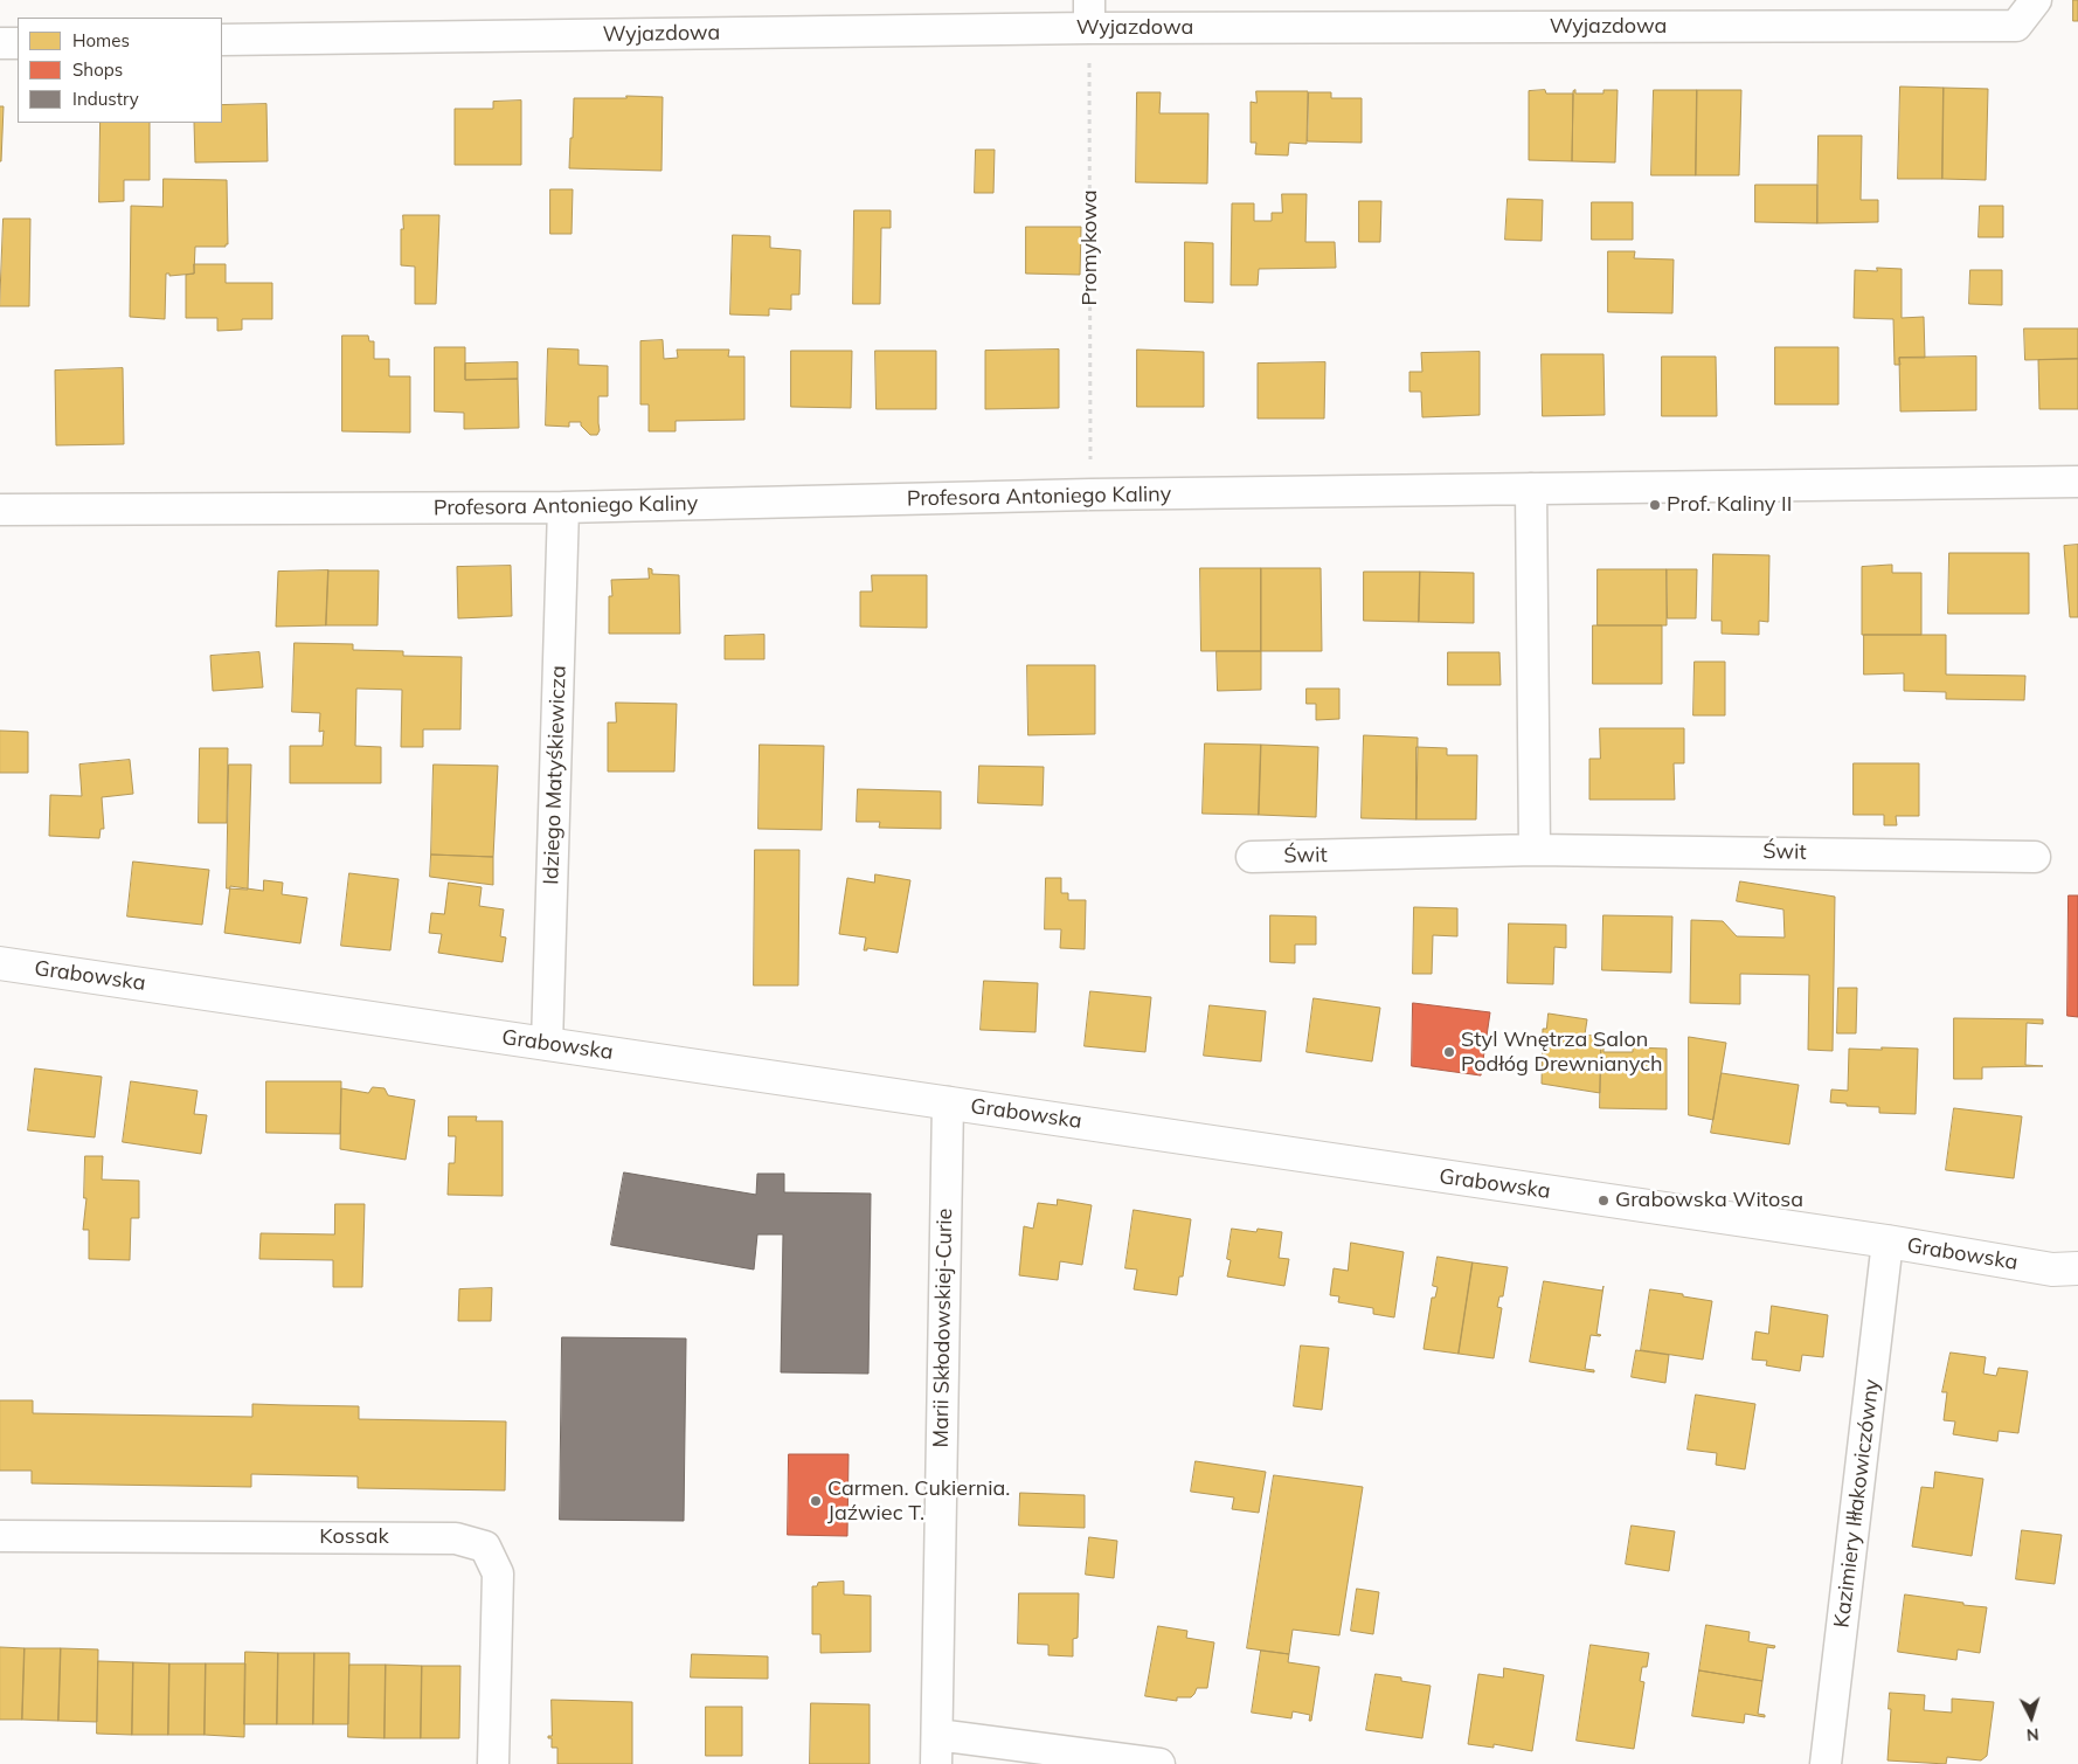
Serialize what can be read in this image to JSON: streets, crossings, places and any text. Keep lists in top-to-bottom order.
{
  "streets": {
    "street": [
      "Wyjazdowa",
      "Profesora Antoniego Kaliny",
      "Idziego Matyśkiewicza",
      "Świt",
      "Grabowska",
      "Marii Skłodowskiej-Curie",
      "Kazimiery Iłłakowiczówny",
      "Kossak"
    ],
    "path": ["Promykowa"]
  },
  "crossings": [
    ["Wyjazdowa", "Promykowa"],
    ["Promykowa", "Profesora Antoniego Kaliny"],
    ["Profesora Antoniego Kaliny", "Idziego Matyśkiewicza"],
    ["Idziego Matyśkiewicza", "Grabowska"],
    ["Grabowska", "Marii Skłodowskiej-Curie"],
    ["Grabowska", "Kazimiery Iłłakowiczówny"]
  ],
  "places": [
    "Prof. Kaliny II",
    "Styl Wnętrza Salon Podłóg Drewnianych",
    "Grabowska Witosa",
    "Carmen. Cukiernia. Jaźwiec T."
  ],
  "legend": ["Homes", "Shops", "Industry"],
  "north": "bottom"
}
